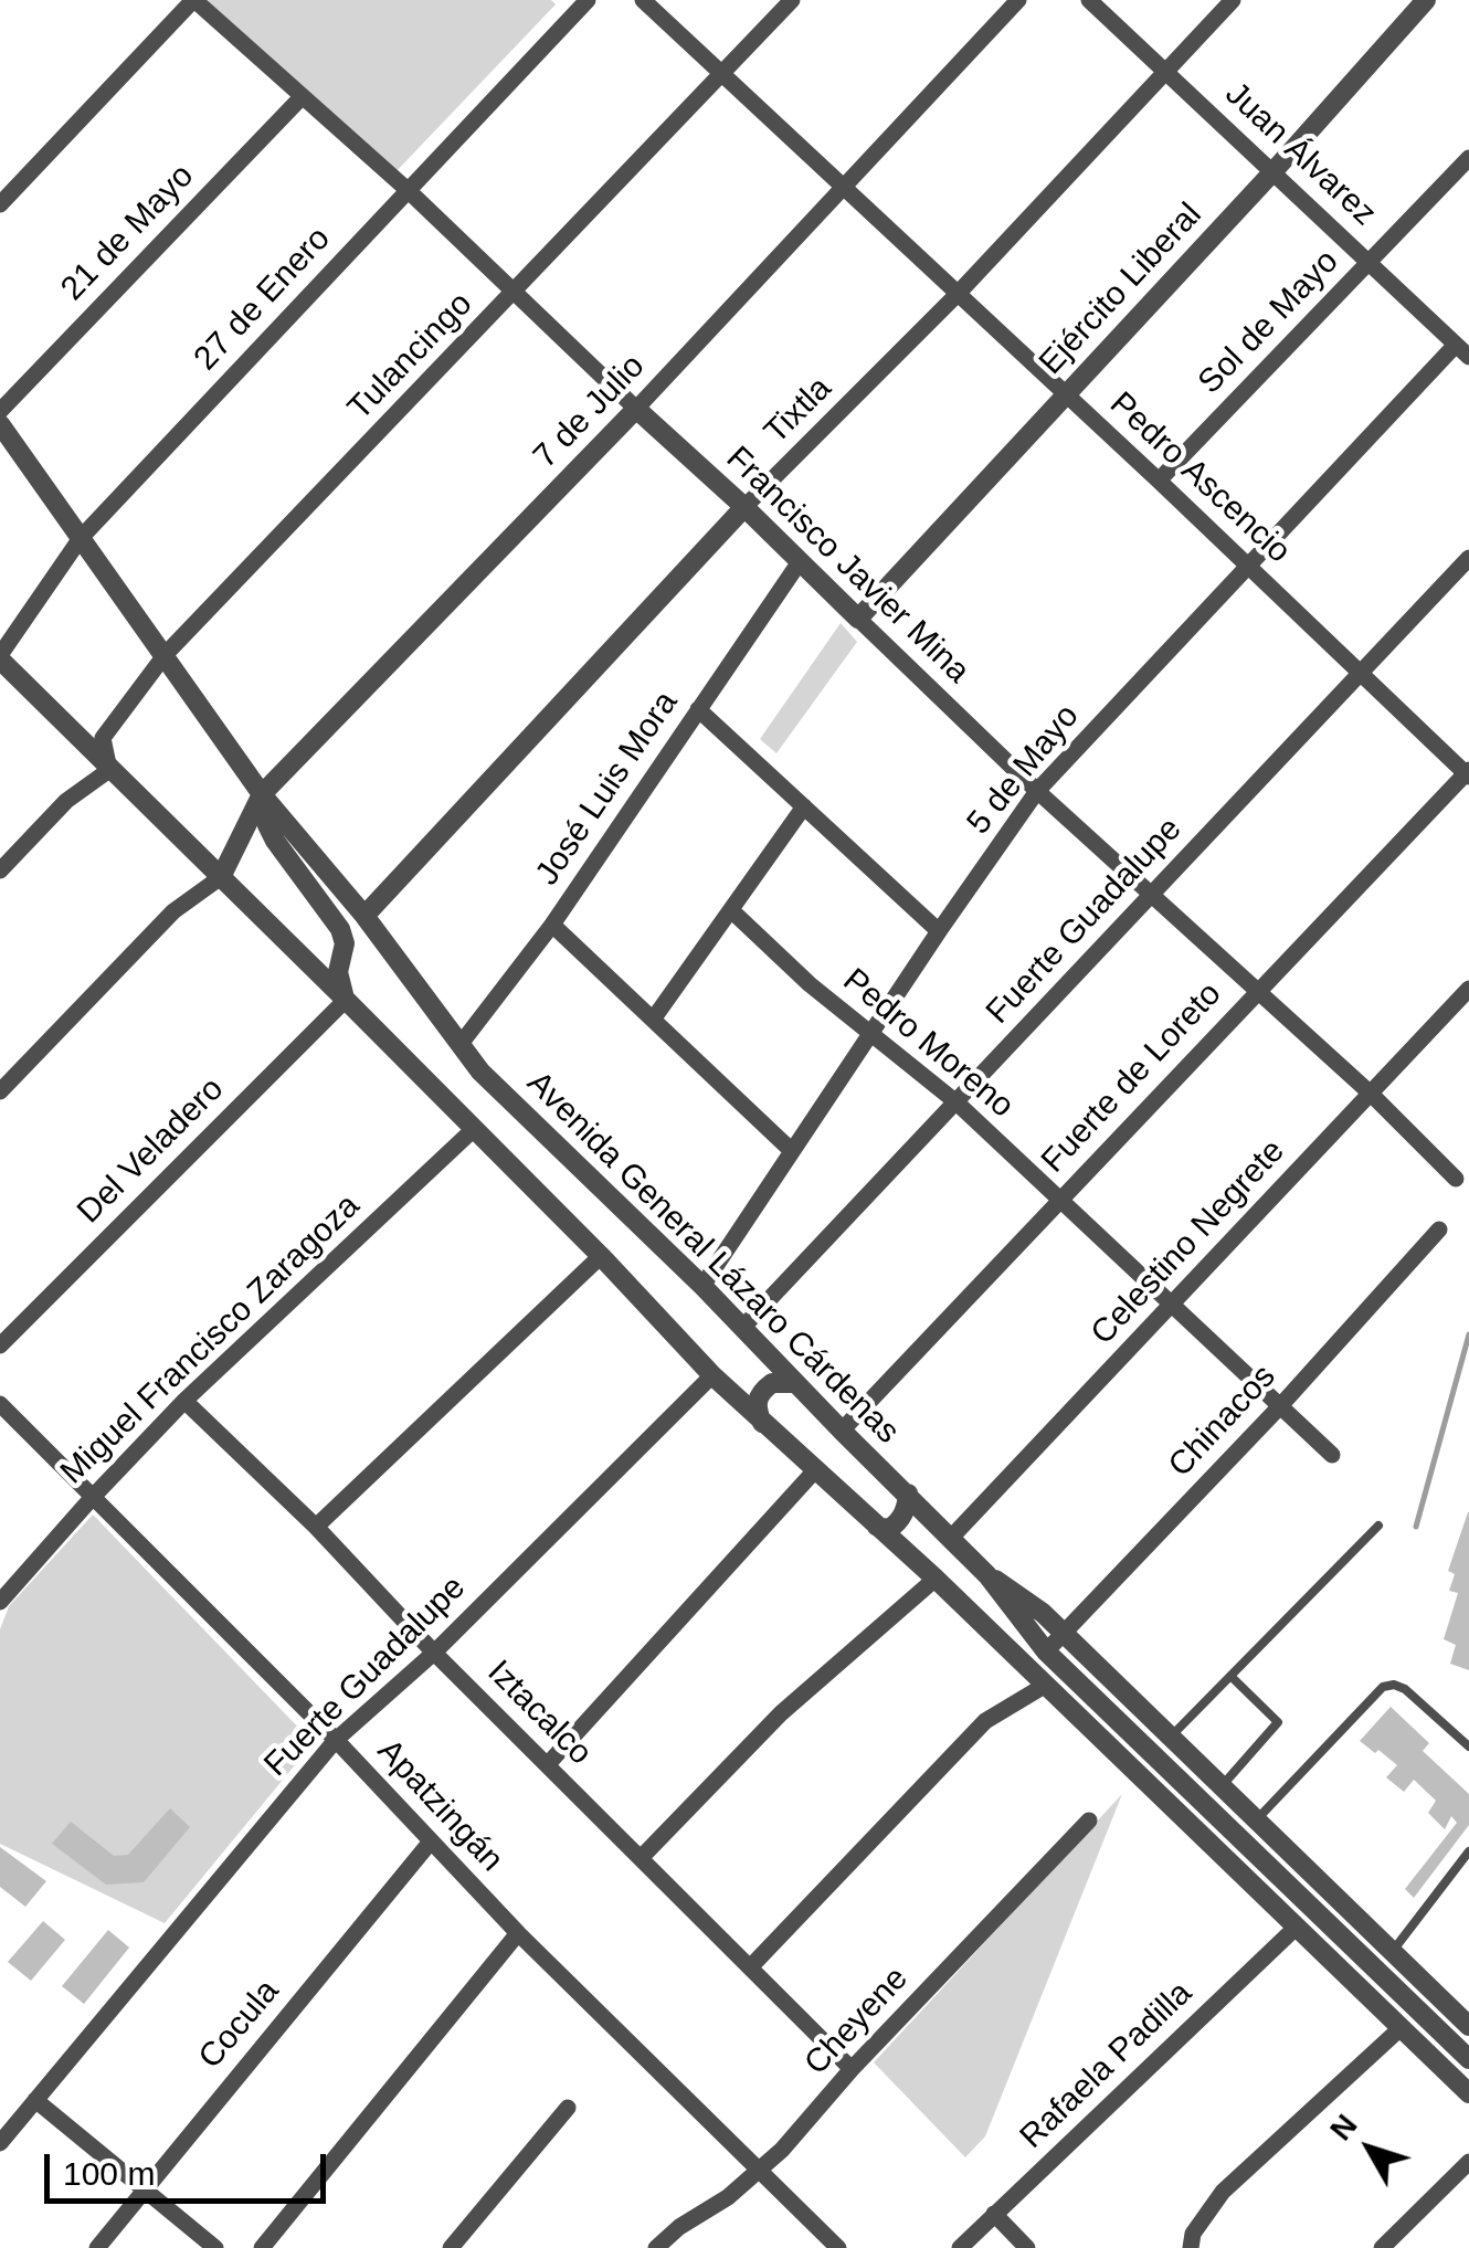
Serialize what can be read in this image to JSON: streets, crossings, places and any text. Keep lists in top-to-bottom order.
{
  "streets": {
    "street": [
      "Juan Álvarez",
      "21 de Mayo",
      "Ejército Liberal",
      "27 de Enero",
      "Sol de Mayo",
      "Tulancingo",
      "Tixtla",
      "7 de Julio",
      "Pedro Ascencio",
      "Francisco Javier Mina",
      "5 de Mayo",
      "José Luis Mora",
      "Fuerte Guadalupe",
      "Pedro Moreno",
      "Fuerte de Loreto",
      "Del Veladero",
      "Celestino Negrete",
      "Avenida General Lázaro Cárdenas",
      "Miguel Francisco Zaragoza",
      "Chinacos",
      "Iztacalco",
      "Apatzingán",
      "Cheyene",
      "Cocula",
      "Rafaela Padilla"
    ]
  },
  "crossings": [
    ["Juan Álvarez", "Ejército Liberal"],
    ["Juan Álvarez", "Sol de Mayo"],
    ["Juan Álvarez", "Tixtla"],
    ["Juan Álvarez", "5 de Mayo"],
    ["21 de Mayo", "Francisco Javier Mina"],
    ["Ejército Liberal", "Pedro Ascencio"],
    ["Ejército Liberal", "Francisco Javier Mina"],
    ["27 de Enero", "Francisco Javier Mina"],
    ["27 de Enero", "Avenida General Lázaro Cárdenas"],
    ["Sol de Mayo", "Pedro Ascencio"],
    ["Tulancingo", "Pedro Ascencio"],
    ["Tulancingo", "Francisco Javier Mina"],
    ["Tulancingo", "Avenida General Lázaro Cárdenas"],
    ["Tixtla", "Pedro Ascencio"],
    ["Tixtla", "Francisco Javier Mina"],
    ["Tixtla", "Avenida General Lázaro Cárdenas"],
    ["7 de Julio", "Pedro Ascencio"],
    ["7 de Julio", "Francisco Javier Mina"],
    ["7 de Julio", "Avenida General Lázaro Cárdenas"],
    ["Pedro Ascencio", "5 de Mayo"],
    ["Pedro Ascencio", "Fuerte Guadalupe"],
    ["Pedro Ascencio", "Fuerte de Loreto"],
    ["Francisco Javier Mina", "5 de Mayo"],
    ["Francisco Javier Mina", "José Luis Mora"],
    ["Francisco Javier Mina", "Fuerte Guadalupe"],
    ["Francisco Javier Mina", "Fuerte de Loreto"],
    ["Francisco Javier Mina", "Celestino Negrete"],
    ["5 de Mayo", "Pedro Moreno"],
    ["5 de Mayo", "Avenida General Lázaro Cárdenas"],
    ["José Luis Mora", "Avenida General Lázaro Cárdenas"],
    ["Fuerte Guadalupe", "Pedro Moreno"],
    ["Fuerte Guadalupe", "Avenida General Lázaro Cárdenas"],
    ["Fuerte Guadalupe", "Iztacalco"],
    ["Fuerte Guadalupe", "Apatzingán"],
    ["Pedro Moreno", "Fuerte de Loreto"],
    ["Pedro Moreno", "Celestino Negrete"],
    ["Pedro Moreno", "Chinacos"],
    ["Fuerte de Loreto", "Avenida General Lázaro Cárdenas"],
    ["Celestino Negrete", "Avenida General Lázaro Cárdenas"],
    ["Avenida General Lázaro Cárdenas", "Chinacos"],
    ["Miguel Francisco Zaragoza", "Iztacalco"],
    ["Miguel Francisco Zaragoza", "Apatzingán"],
    ["Iztacalco", "Cheyene"],
    ["Apatzingán", "Cheyene"],
    ["Apatzingán", "Cocula"]
  ],
  "scale_bar": "100 m",
  "north": "top left"
}
